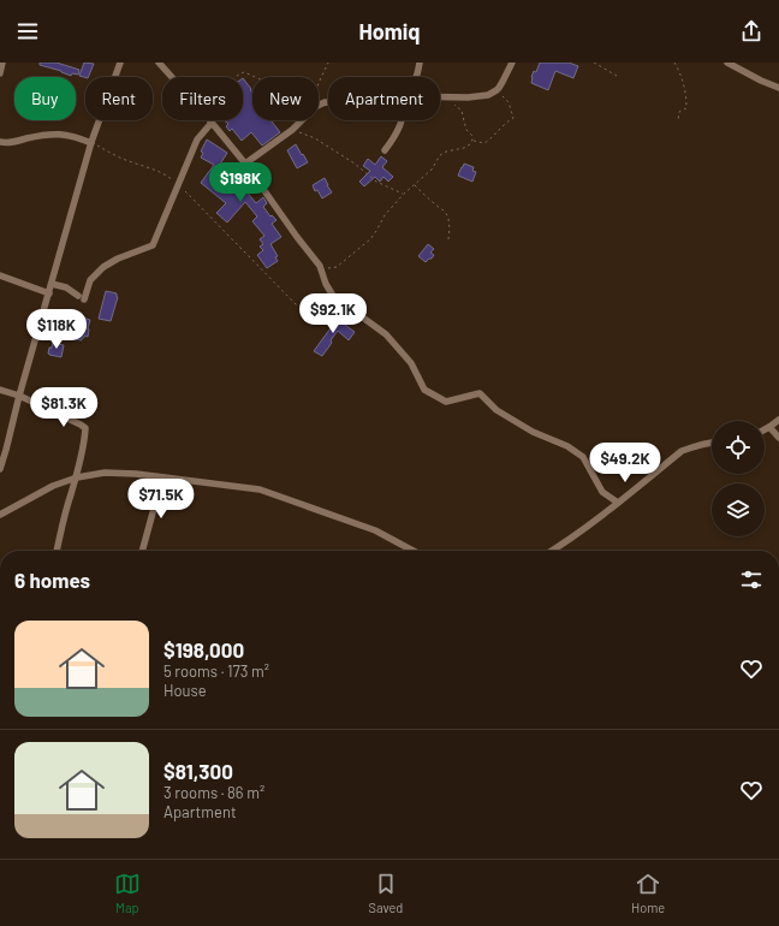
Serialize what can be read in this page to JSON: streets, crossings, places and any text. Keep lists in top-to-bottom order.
{
  "page": {
    "header": "Homiq",
    "chip": [
      "Buy",
      "Rent",
      "Filters",
      "New",
      "Apartment"
    ],
    "price": [
      "$198K",
      "$92.1K",
      "$118K",
      "$81.3K",
      "$49.2K",
      "$71.5K"
    ],
    "heading": "6 homes",
    "list": [
      {
        "name": "$198,000",
        "note": "5 rooms · 173 m² · House"
      },
      {
        "name": "$81,300",
        "note": "3 rooms · 86 m² · Apartment"
      }
    ],
    "tabs": ["Map", "Saved", "Home"]
  }
}
